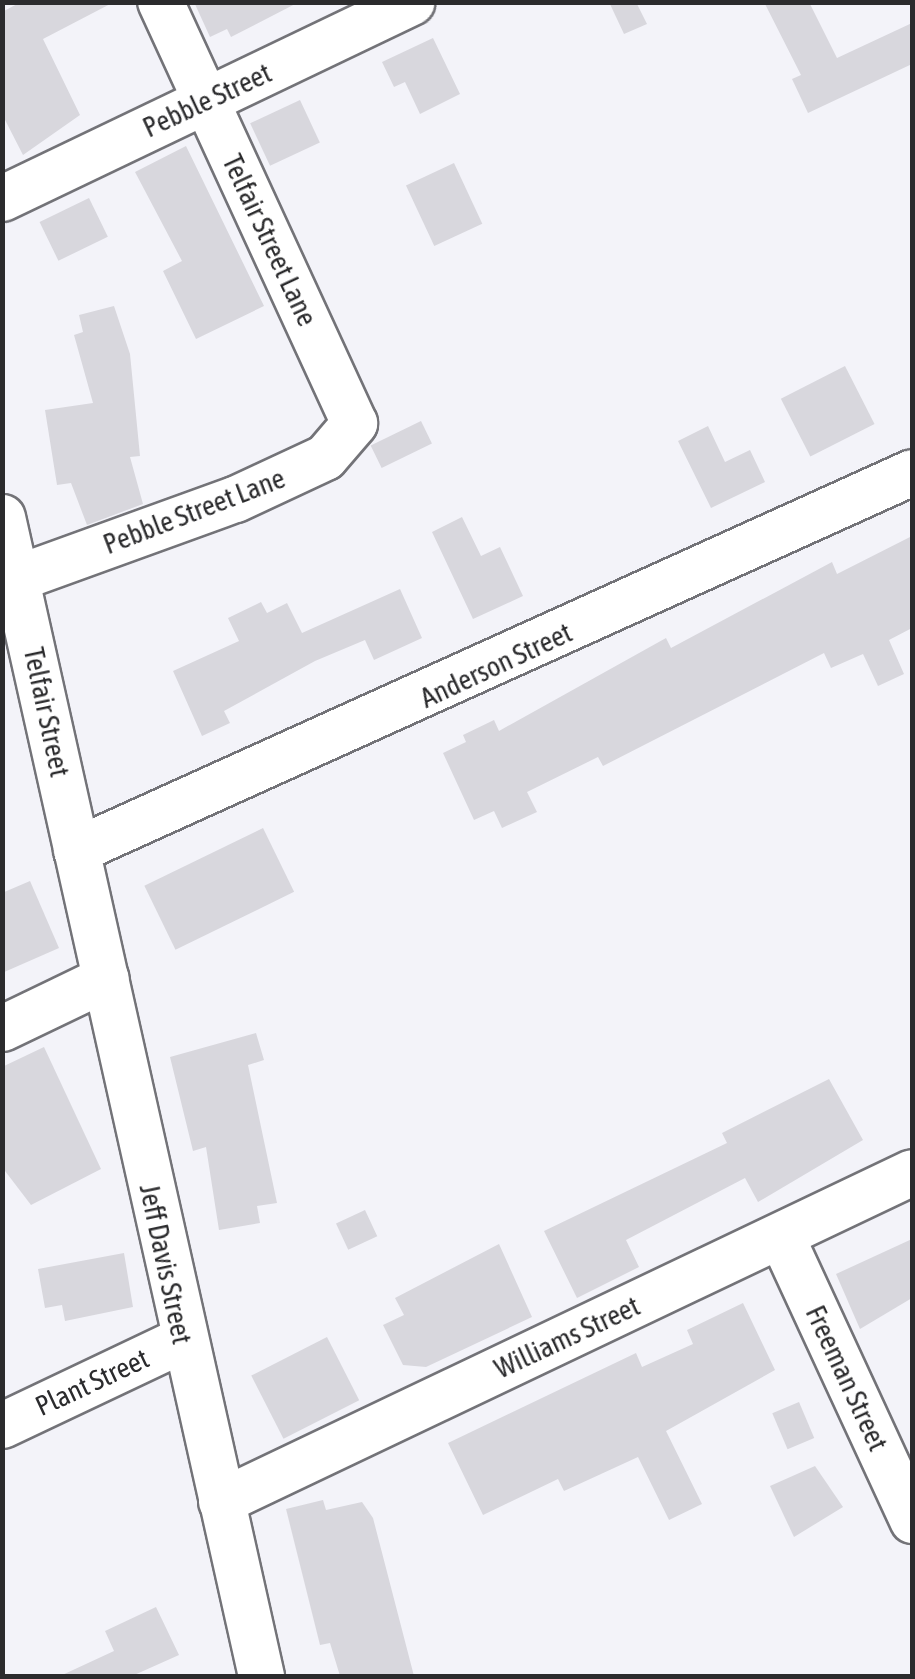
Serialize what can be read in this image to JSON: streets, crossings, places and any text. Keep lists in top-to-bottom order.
{
  "streets": {
    "street": [
      "Pebble Street",
      "Telfair Street Lane",
      "Pebble Street Lane",
      "Anderson Street",
      "Telfair Street",
      "Jeff Davis Street",
      "Williams Street",
      "Freeman Street",
      "Plant Street"
    ]
  },
  "crossings": [
    ["Pebble Street", "Telfair Street Lane"],
    ["Telfair Street Lane", "Pebble Street Lane"],
    ["Pebble Street Lane", "Telfair Street"],
    ["Anderson Street", "Telfair Street"],
    ["Anderson Street", "Jeff Davis Street"],
    ["Telfair Street", "Jeff Davis Street"],
    ["Jeff Davis Street", "Williams Street"],
    ["Jeff Davis Street", "Plant Street"],
    ["Williams Street", "Freeman Street"]
  ]
}
